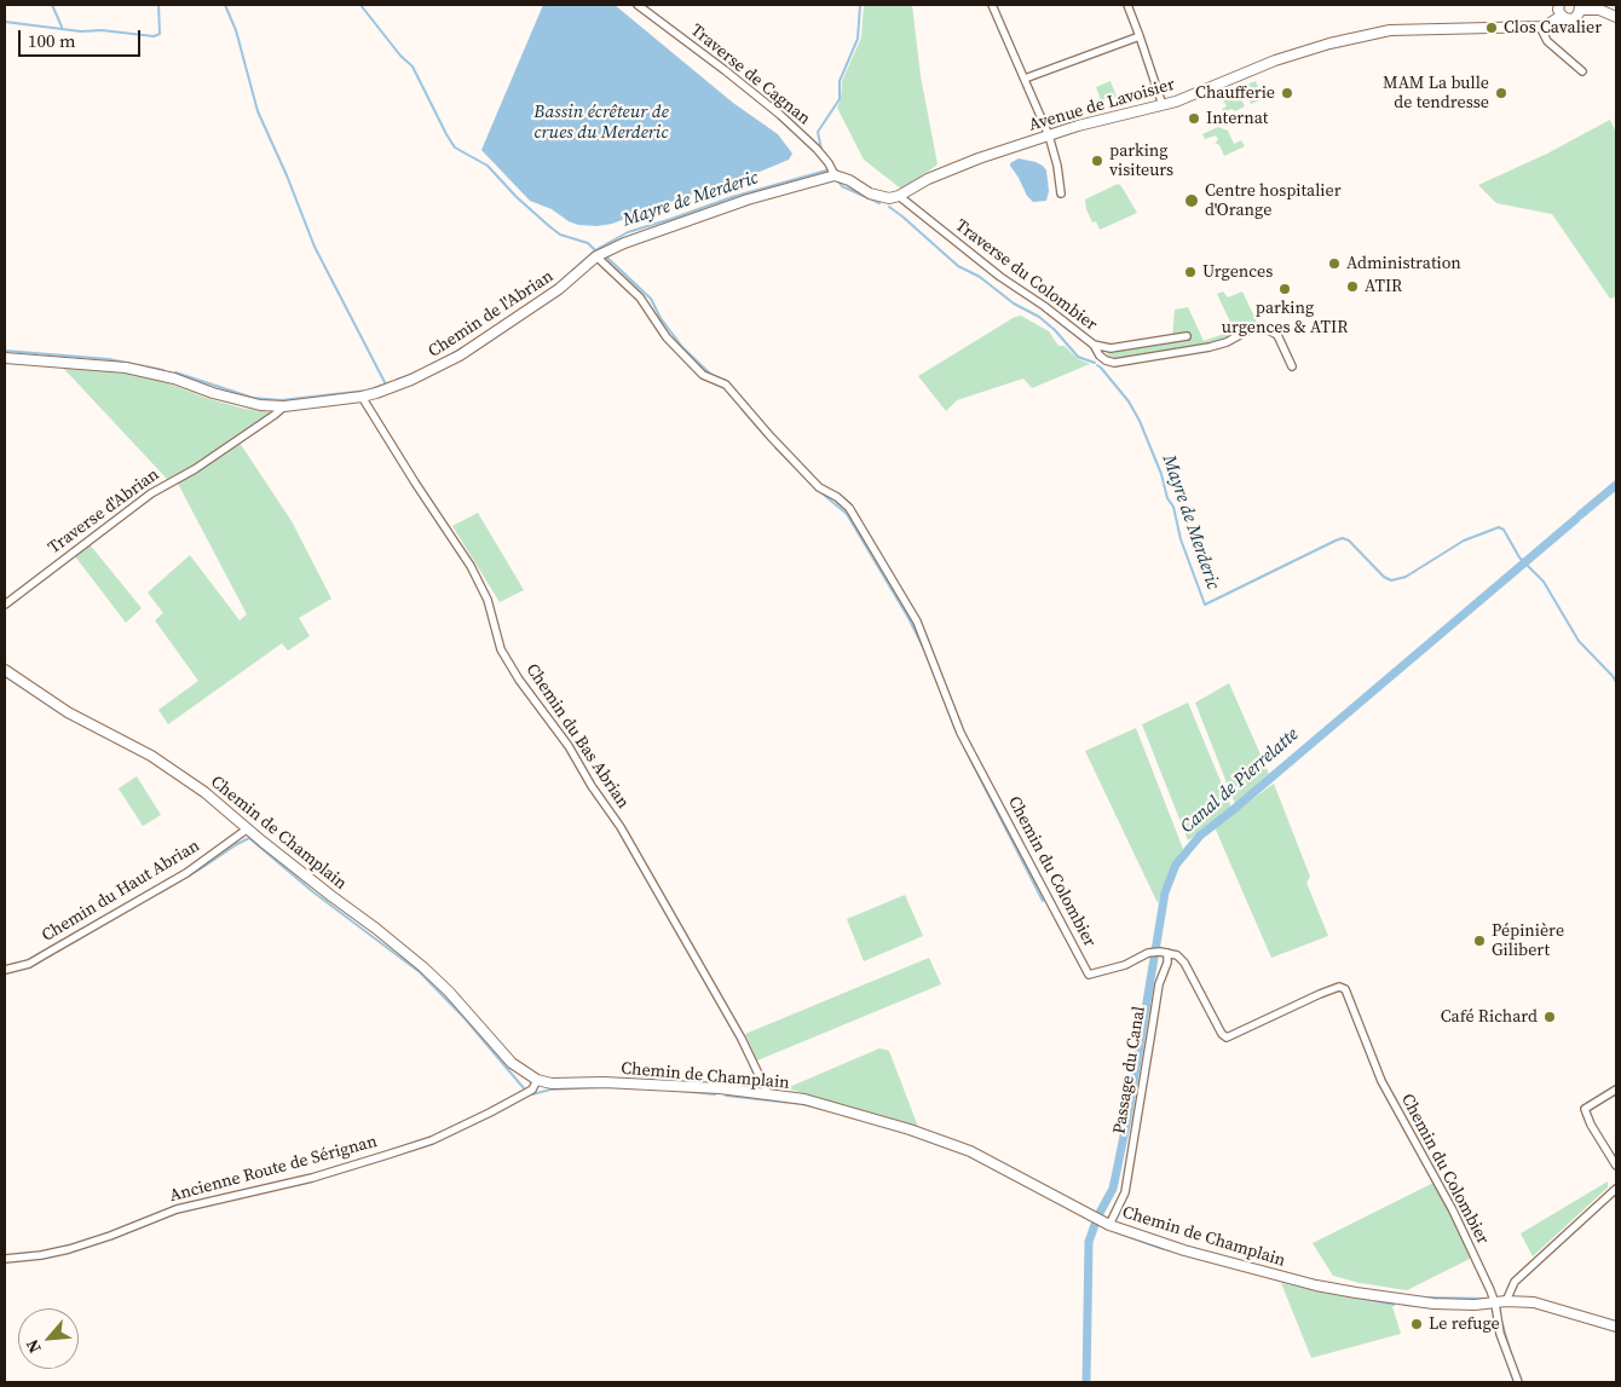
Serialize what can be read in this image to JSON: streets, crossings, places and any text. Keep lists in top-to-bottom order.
{
  "streets": {
    "street": [
      "Traverse de Cagnan",
      "Avenue de Lavoisier",
      "Traverse du Colombier",
      "Chemin de l'Abrian",
      "Traverse d'Abrian",
      "Chemin du Bas Abrian",
      "Chemin de Champlain",
      "Chemin du Colombier",
      "Chemin du Haut Abrian",
      "Passage du Canal",
      "Ancienne Route de Sérignan"
    ]
  },
  "crossings": [
    ["Traverse de Cagnan", "Chemin de l'Abrian"],
    ["Avenue de Lavoisier", "Traverse du Colombier"],
    ["Chemin de l'Abrian", "Traverse d'Abrian"],
    ["Chemin de l'Abrian", "Chemin du Bas Abrian"],
    ["Chemin de l'Abrian", "Chemin du Colombier"],
    ["Chemin du Bas Abrian", "Chemin de Champlain"],
    ["Chemin de Champlain", "Chemin du Colombier"],
    ["Chemin de Champlain", "Chemin du Haut Abrian"],
    ["Chemin de Champlain", "Passage du Canal"],
    ["Chemin de Champlain", "Ancienne Route de Sérignan"],
    ["Chemin du Colombier", "Passage du Canal"]
  ],
  "water": ["Bassin écrêteur de crues du Merderic", "Mayre de Merderic", "Canal de Pierrelatte"],
  "places": [
    "Clos Cavalier",
    "Chaufferie",
    "MAM La bulle de tendresse",
    "Internat",
    "parking visiteurs",
    "Centre hospitalier d'Orange",
    "Administration",
    "Urgences",
    "ATIR",
    "parking urgences & ATIR",
    "Pépinière Gilibert",
    "Café Richard",
    "Le refuge"
  ],
  "scale_bar": "100 m",
  "north": "bottom left"
}
